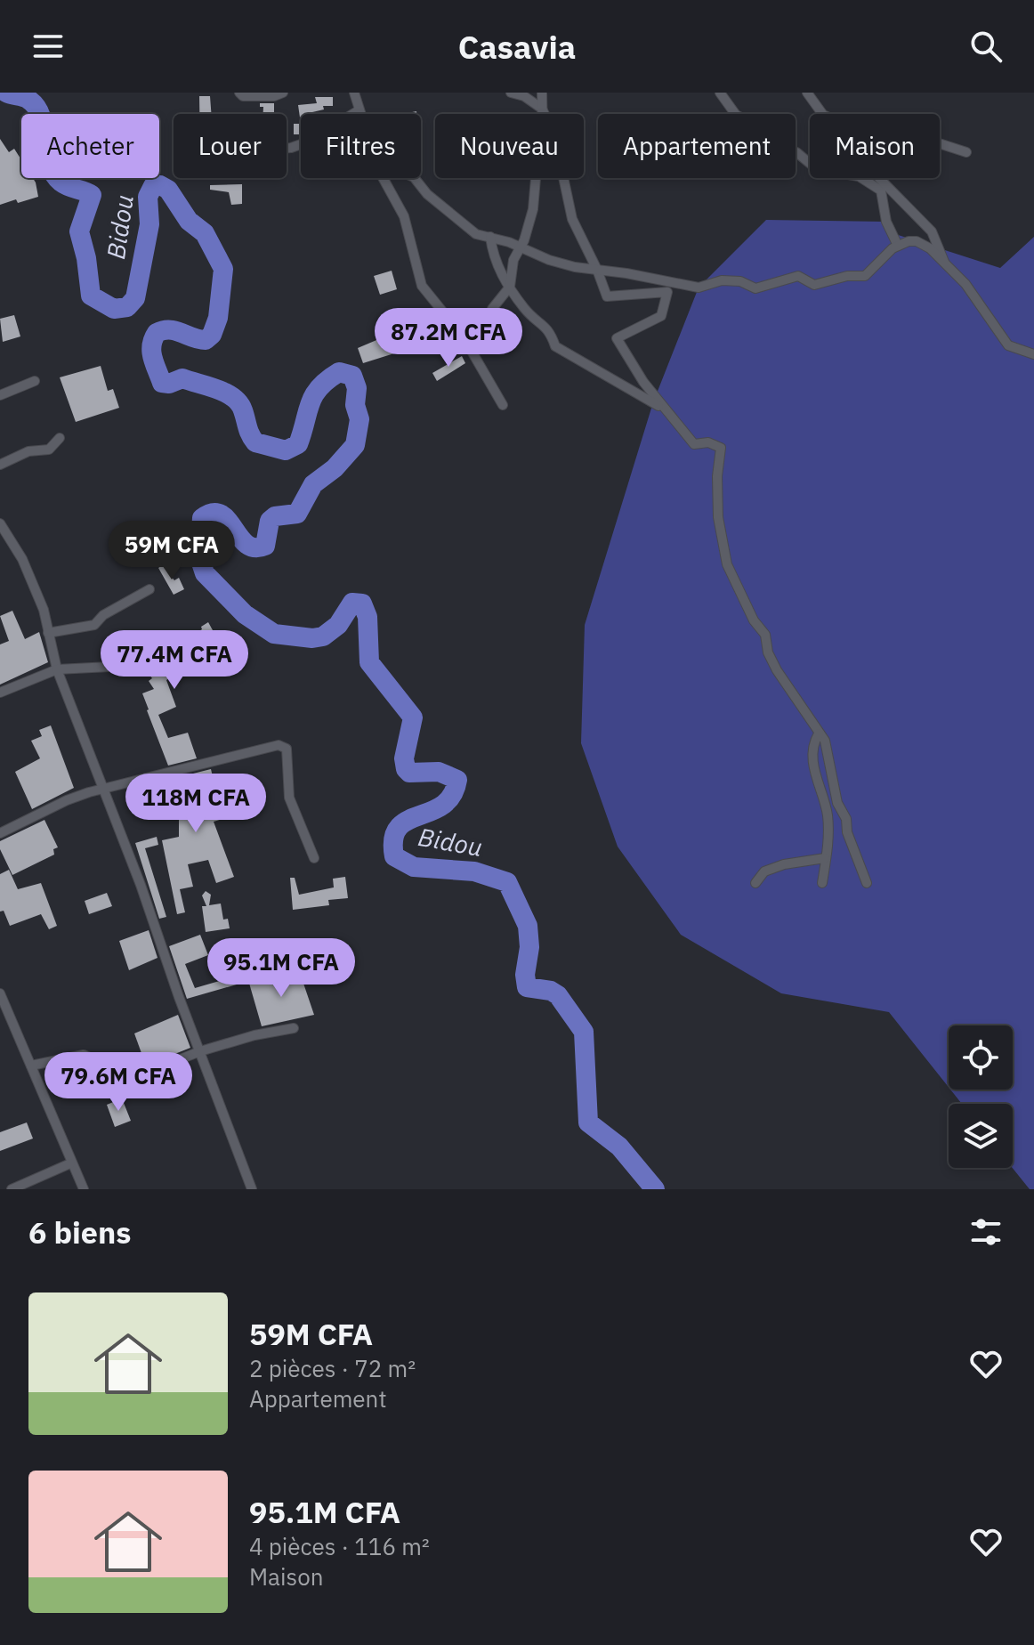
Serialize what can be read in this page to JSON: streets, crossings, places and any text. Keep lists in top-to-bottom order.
{
  "water": ["Bidou"],
  "page": {
    "header": "Casavia",
    "chip": [
      "Acheter",
      "Louer",
      "Filtres",
      "Nouveau",
      "Appartement",
      "Maison"
    ],
    "price": [
      "87.2M CFA",
      "59M CFA",
      "77.4M CFA",
      "118M CFA",
      "95.1M CFA",
      "79.6M CFA"
    ],
    "heading": "6 biens",
    "list": [
      {
        "name": "59M CFA",
        "note": "2 pièces · 72 m² · Appartement"
      },
      {
        "name": "95.1M CFA",
        "note": "4 pièces · 116 m² · Maison"
      }
    ]
  }
}
